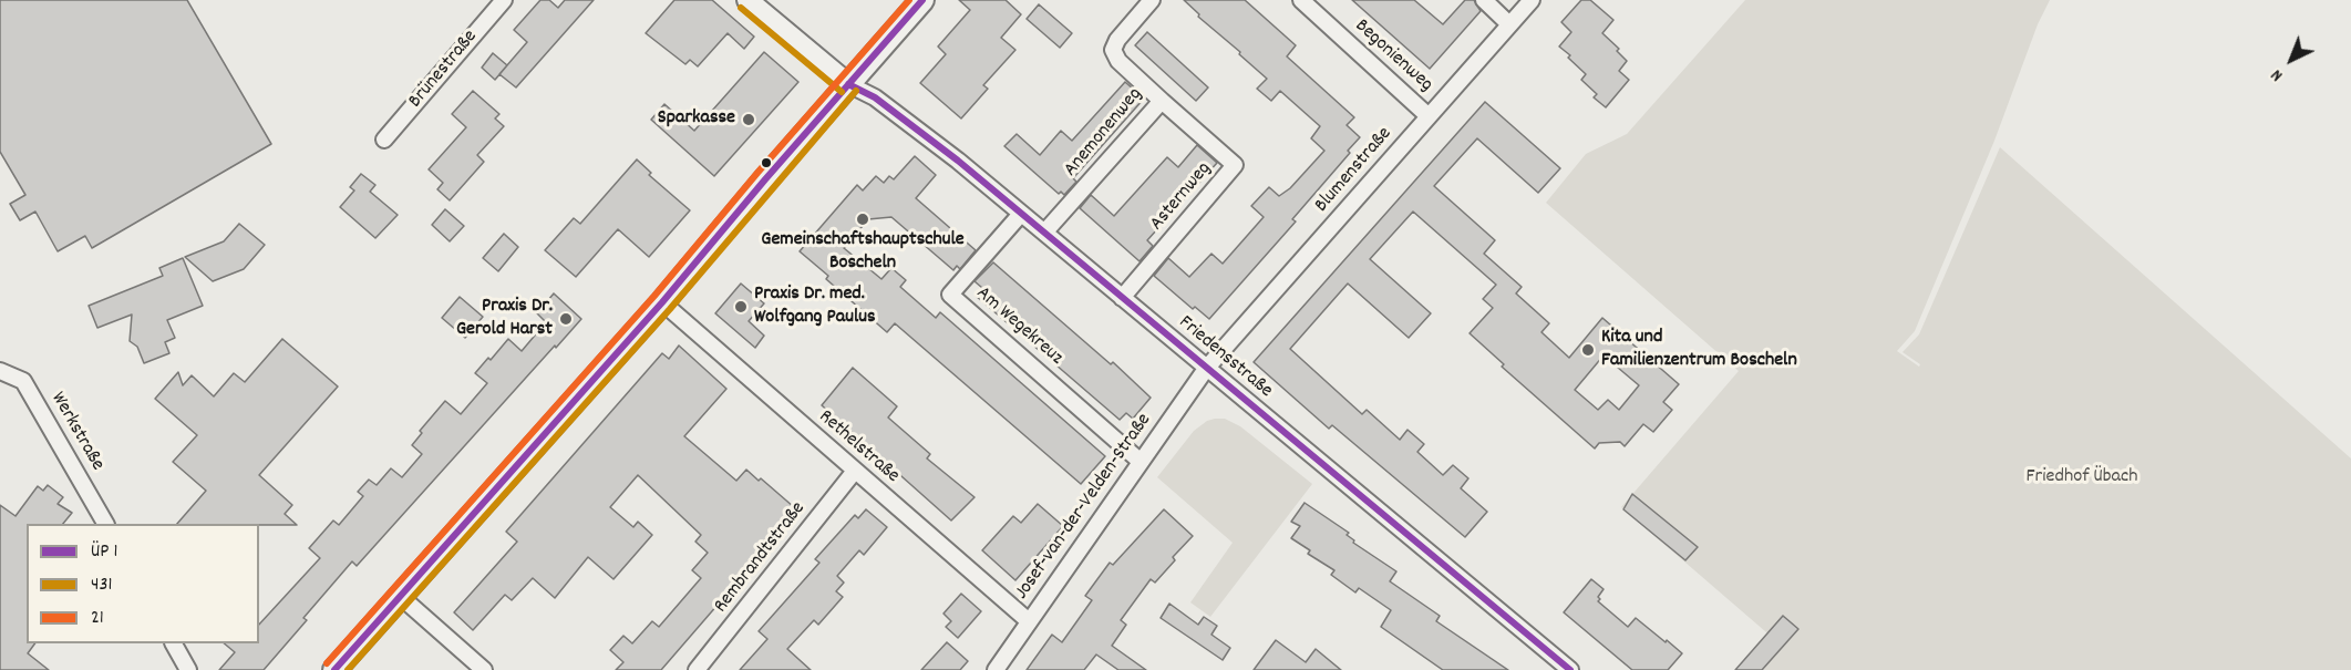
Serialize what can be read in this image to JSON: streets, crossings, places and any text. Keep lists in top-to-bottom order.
{
  "streets": {
    "street": [
      "Begonienweg",
      "Brünestraße",
      "Anemonenweg",
      "Blumenstraße",
      "Asternweg",
      "Am Wegekreuz",
      "Friedensstraße",
      "Werkstraße",
      "Rethelstraße",
      "Josef-van-der-Velden-Straße",
      "Rembrandtstraße"
    ]
  },
  "crossings": [
    ["Begonienweg", "Blumenstraße"],
    ["Anemonenweg", "Asternweg"],
    ["Anemonenweg", "Friedensstraße"],
    ["Blumenstraße", "Friedensstraße"],
    ["Blumenstraße", "Josef-van-der-Velden-Straße"],
    ["Asternweg", "Friedensstraße"],
    ["Am Wegekreuz", "Friedensstraße"],
    ["Am Wegekreuz", "Josef-van-der-Velden-Straße"],
    ["Friedensstraße", "Josef-van-der-Velden-Straße"],
    ["Rethelstraße", "Josef-van-der-Velden-Straße"],
    ["Rethelstraße", "Rembrandtstraße"]
  ],
  "parks": ["Friedhof Übach"],
  "places": [
    "Sparkasse",
    "Gemeinschaftshauptschule Boscheln",
    "Praxis Dr. med. Wolfgang Paulus",
    "Praxis Dr. Gerold Harst",
    "Kita und Familienzentrum Boscheln"
  ],
  "lines": ["transit line 21", "transit line 431"],
  "legend": ["ÜP 1", "431", "21"],
  "north": "bottom left"
}
